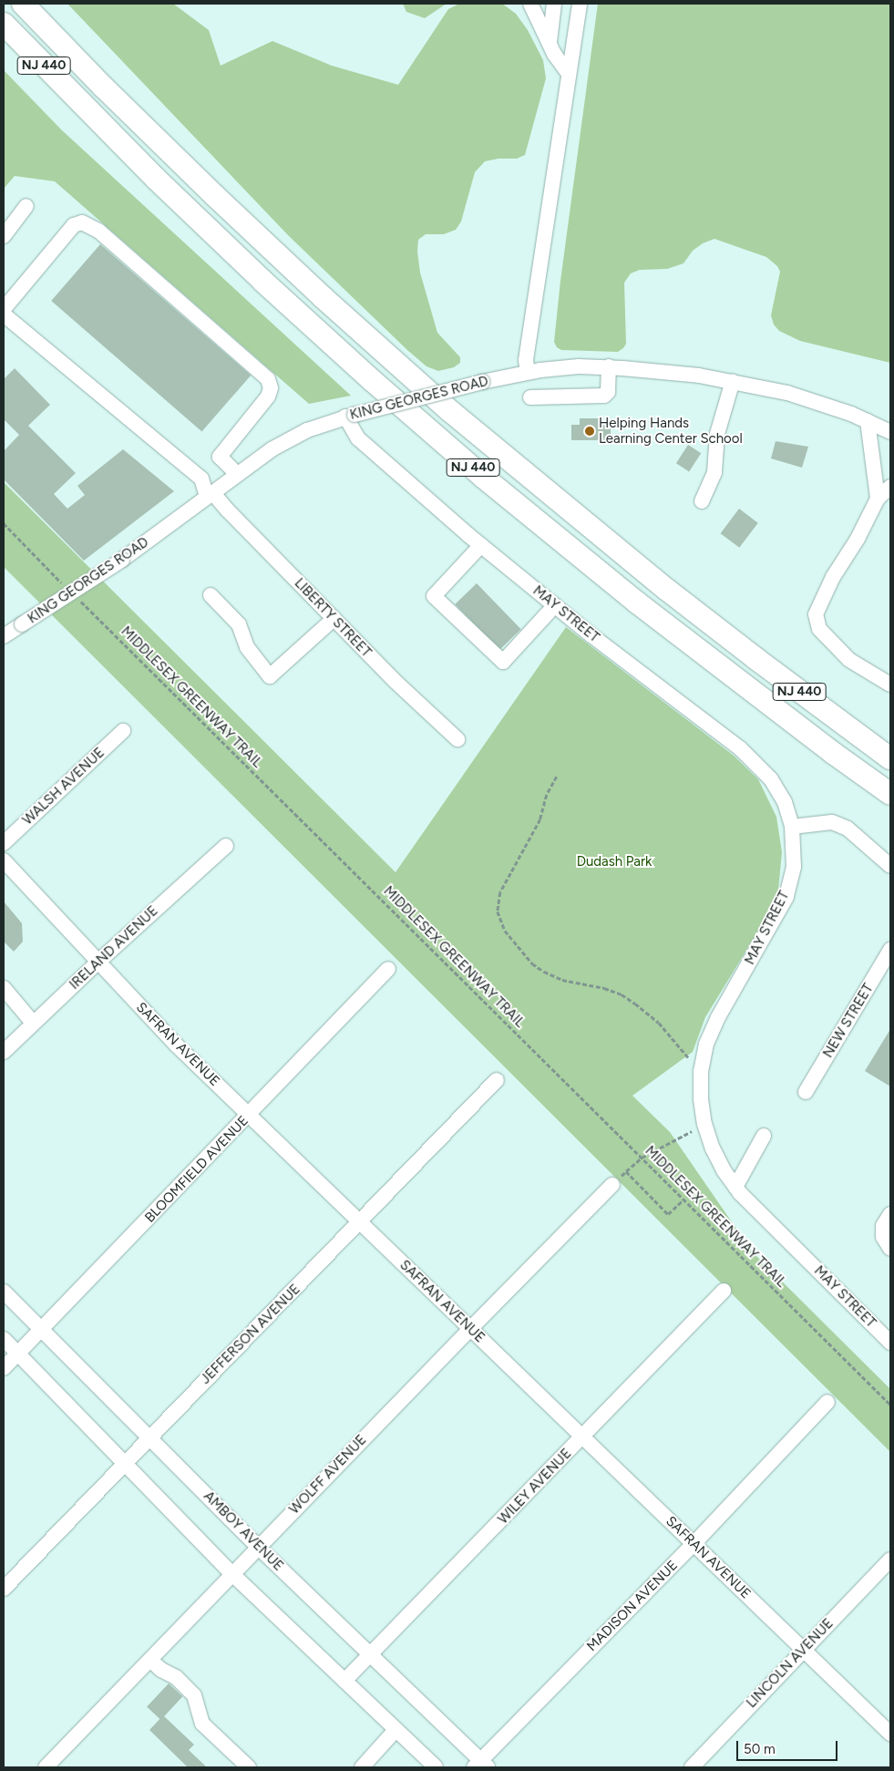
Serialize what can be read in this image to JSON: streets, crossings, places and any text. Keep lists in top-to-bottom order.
{
  "streets": {
    "highway": ["NJ 440"],
    "street": [
      "KING GEORGES ROAD",
      "MAY STREET",
      "LIBERTY STREET",
      "WALSH AVENUE",
      "IRELAND AVENUE",
      "NEW STREET",
      "SAFRAN AVENUE",
      "BLOOMFIELD AVENUE",
      "JEFFERSON AVENUE",
      "WOLFF AVENUE",
      "WILEY AVENUE",
      "AMBOY AVENUE",
      "MADISON AVENUE",
      "LINCOLN AVENUE"
    ],
    "path": ["MIDDLESEX GREENWAY TRAIL"]
  },
  "crossings": [
    ["KING GEORGES ROAD", "MAY STREET"],
    ["KING GEORGES ROAD", "LIBERTY STREET"],
    ["IRELAND AVENUE", "SAFRAN AVENUE"],
    ["SAFRAN AVENUE", "BLOOMFIELD AVENUE"],
    ["SAFRAN AVENUE", "JEFFERSON AVENUE"],
    ["SAFRAN AVENUE", "WOLFF AVENUE"],
    ["SAFRAN AVENUE", "WILEY AVENUE"],
    ["SAFRAN AVENUE", "MADISON AVENUE"],
    ["SAFRAN AVENUE", "LINCOLN AVENUE"],
    ["BLOOMFIELD AVENUE", "AMBOY AVENUE"],
    ["JEFFERSON AVENUE", "AMBOY AVENUE"],
    ["WOLFF AVENUE", "AMBOY AVENUE"],
    ["WILEY AVENUE", "AMBOY AVENUE"],
    ["AMBOY AVENUE", "MADISON AVENUE"]
  ],
  "parks": ["Dudash Park"],
  "places": ["Helping Hands Learning Center School"],
  "scale_bar": "50 m"
}
